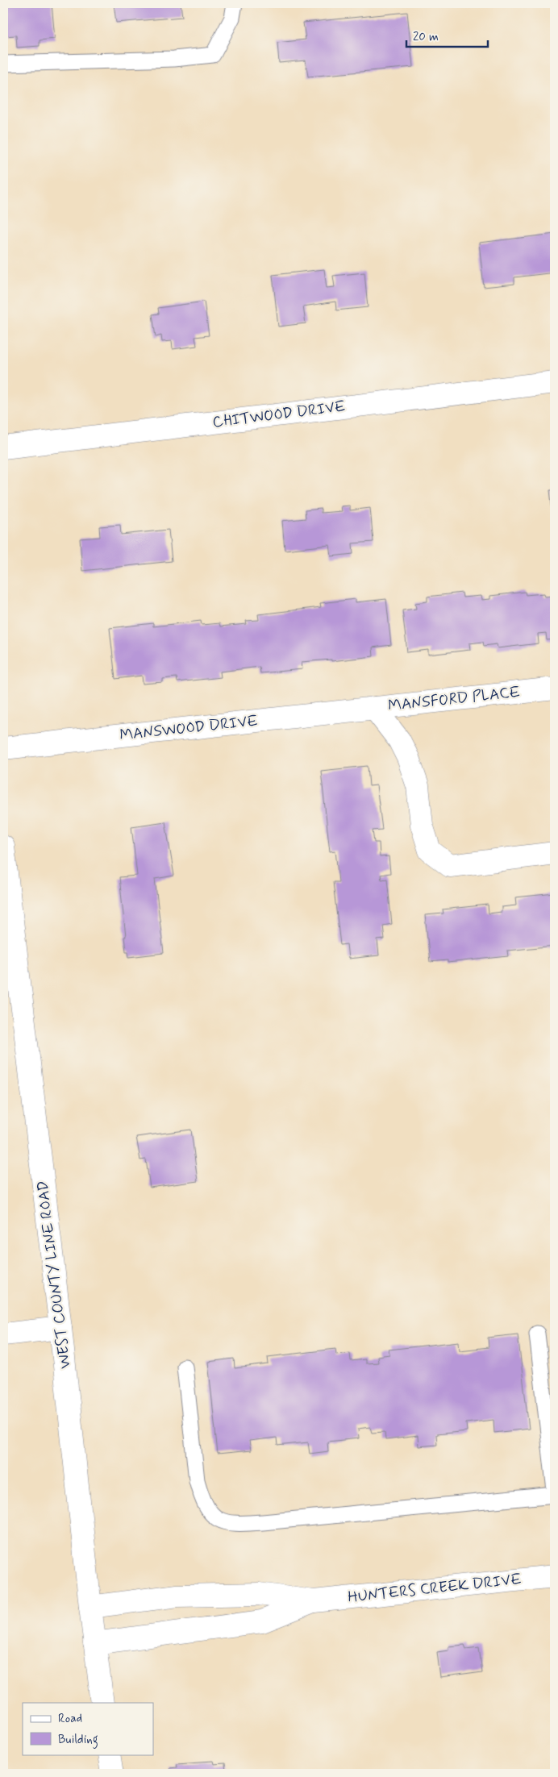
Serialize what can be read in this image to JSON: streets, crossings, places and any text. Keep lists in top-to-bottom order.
{
  "streets": {
    "street": [
      "CHITWOOD DRIVE",
      "MANSFORD PLACE",
      "MANSWOOD DRIVE",
      "WEST COUNTY LINE ROAD",
      "HUNTERS CREEK DRIVE"
    ]
  },
  "crossings": [
    ["MANSFORD PLACE", "MANSWOOD DRIVE"],
    ["WEST COUNTY LINE ROAD", "HUNTERS CREEK DRIVE"]
  ],
  "legend": ["Road", "Building"],
  "scale_bar": "20 m"
}
